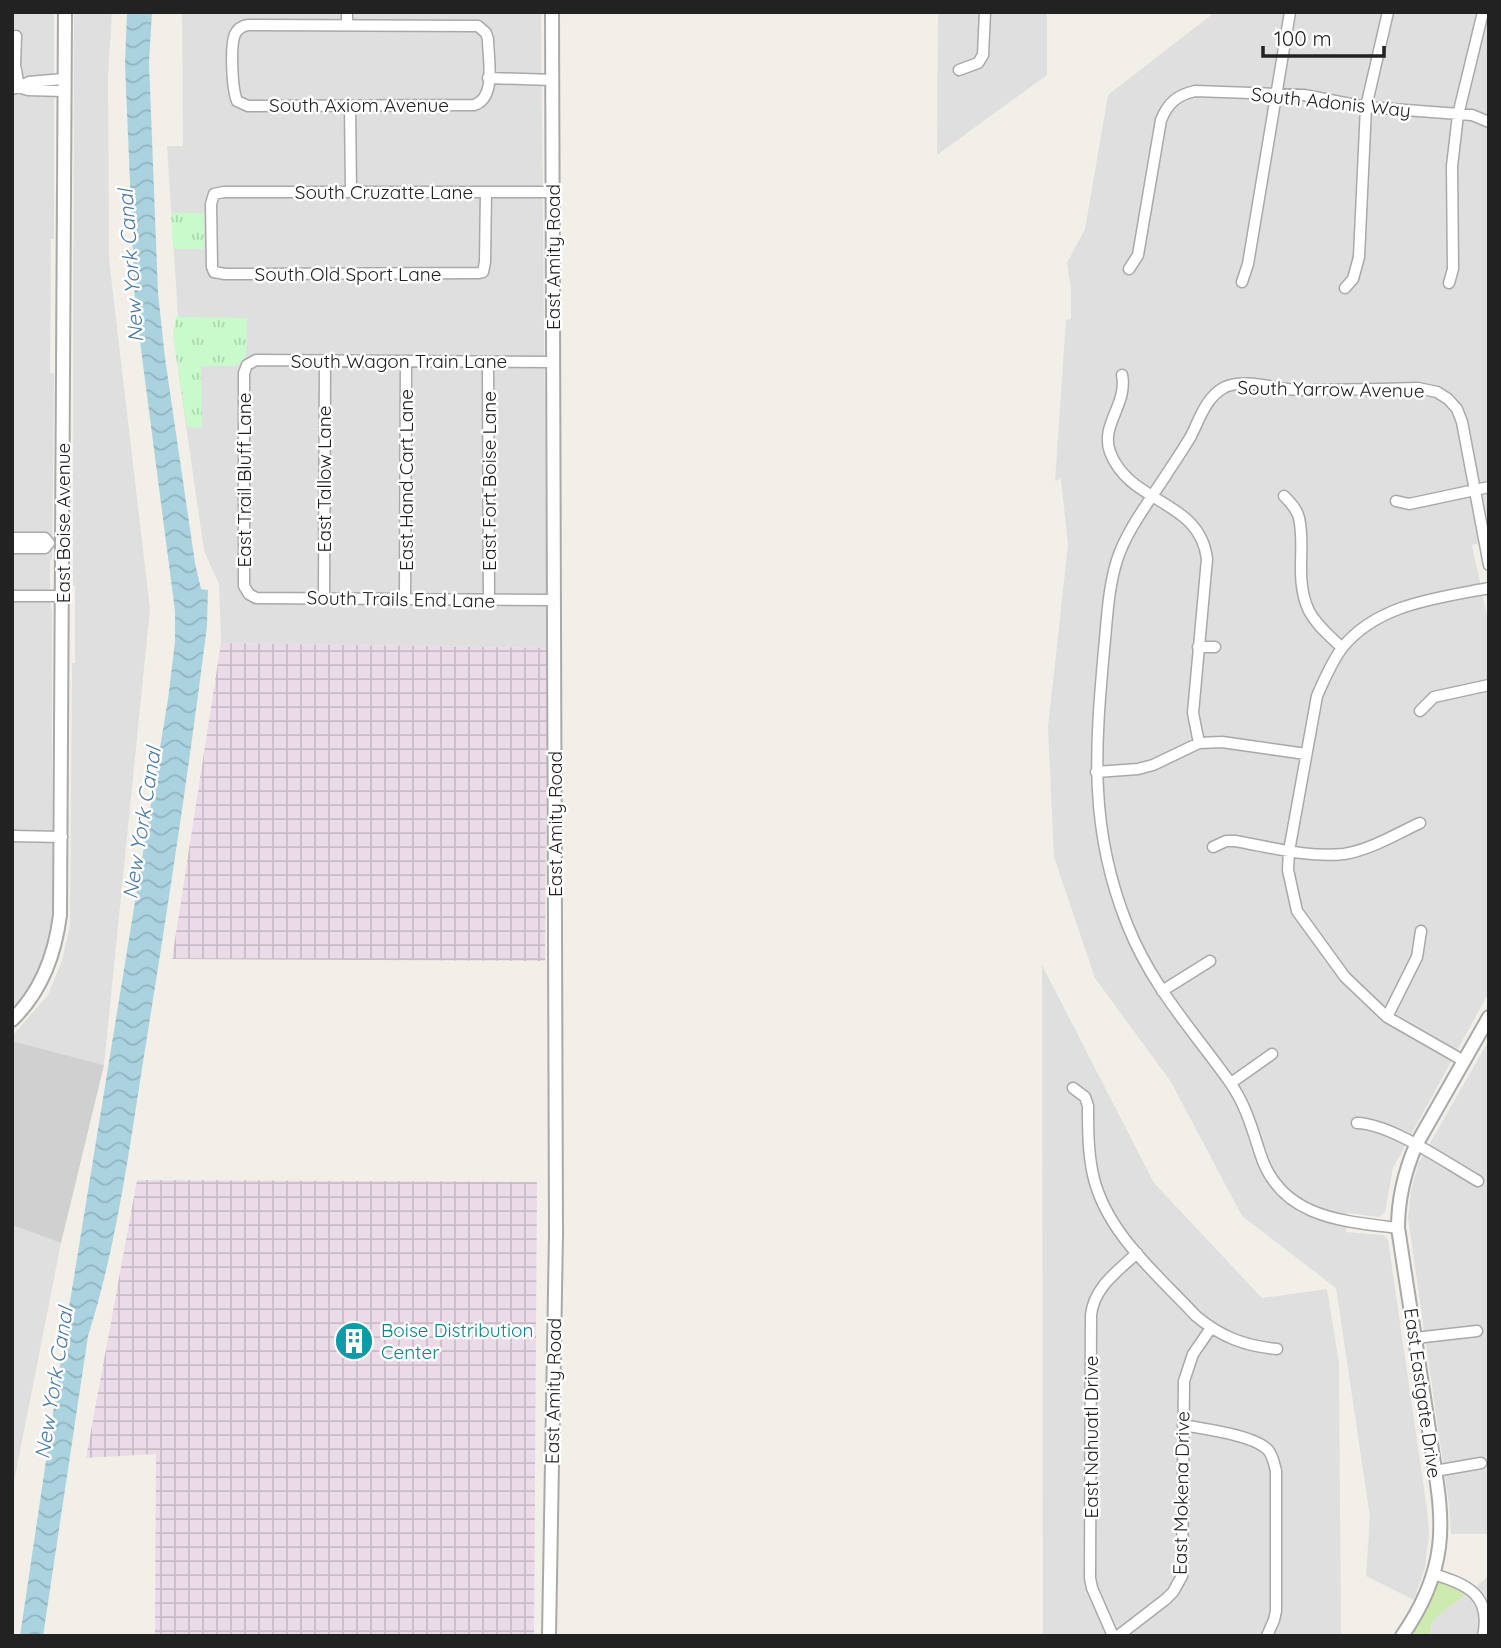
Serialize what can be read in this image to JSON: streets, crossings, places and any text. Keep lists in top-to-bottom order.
{
  "streets": {
    "street": [
      "South Adonis Way",
      "South Axiom Avenue",
      "South Cruzatte Lane",
      "East Amity Road",
      "South Old Sport Lane",
      "South Wagon Train Lane",
      "South Yarrow Avenue",
      "East Tallow Lane",
      "East Trail Bluff Lane",
      "East Hand Cart Lane",
      "East Fort Boise Lane",
      "East Boise Avenue",
      "South Trails End Lane",
      "East Eastgate Drive",
      "East Nahuatl Drive",
      "East Mokena Drive"
    ]
  },
  "crossings": [
    ["South Cruzatte Lane", "East Amity Road"],
    ["South Cruzatte Lane", "South Old Sport Lane"],
    ["East Amity Road", "South Wagon Train Lane"],
    ["East Amity Road", "South Trails End Lane"],
    ["South Wagon Train Lane", "East Tallow Lane"],
    ["South Wagon Train Lane", "East Trail Bluff Lane"],
    ["South Wagon Train Lane", "East Hand Cart Lane"],
    ["South Wagon Train Lane", "East Fort Boise Lane"],
    ["East Tallow Lane", "South Trails End Lane"],
    ["East Trail Bluff Lane", "South Trails End Lane"],
    ["East Hand Cart Lane", "South Trails End Lane"],
    ["East Fort Boise Lane", "South Trails End Lane"]
  ],
  "water": ["New York Canal"],
  "places": {
    "building": ["Boise Distribution Center"]
  },
  "scale_bar": "100 m"
}
